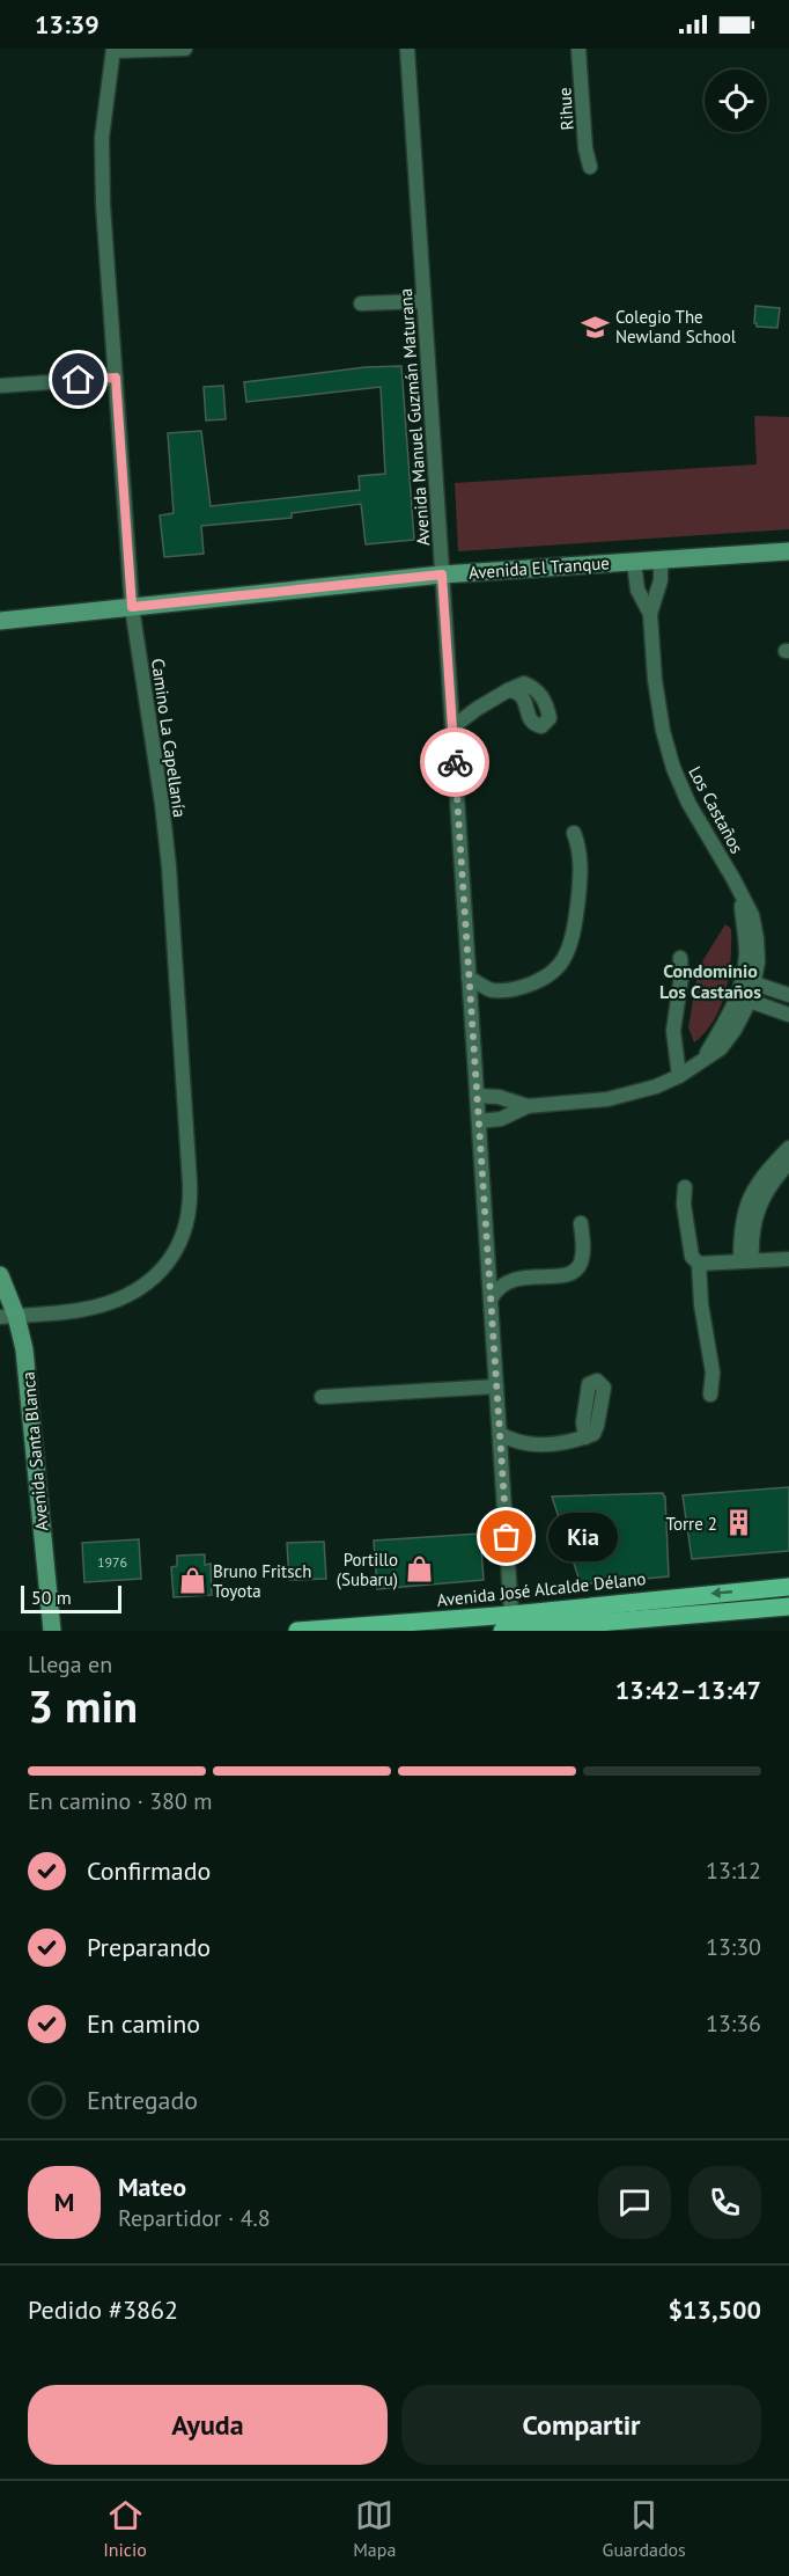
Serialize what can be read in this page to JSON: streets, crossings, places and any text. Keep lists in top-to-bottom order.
{
  "streets": {
    "main road": ["Avenida El Tranque", "Avenida Santa Blanca", "Avenida José Alcalde Délano"],
    "street": [
      "Rihue",
      "Avenida Manuel Guzmán Maturana",
      "Camino La Capellanía",
      "Los Castaños"
    ]
  },
  "crossings": [
    ["Avenida Manuel Guzmán Maturana", "Avenida El Tranque"],
    ["Avenida Manuel Guzmán Maturana", "Los Castaños"],
    ["Avenida Manuel Guzmán Maturana", "Avenida José Alcalde Délano"],
    ["Avenida El Tranque", "Camino La Capellanía"],
    ["Avenida El Tranque", "Los Castaños"],
    ["Camino La Capellanía", "Avenida Santa Blanca"]
  ],
  "districts": ["Condominio Los Castaños"],
  "places": {
    "school or university": ["Colegio The Newland School"],
    "building": ["Torre 2"],
    "other": ["Kia"],
    "shop": ["Portillo (Subaru)", "Bruno Fritsch Toyota"]
  },
  "house_numbers": ["1976"],
  "scale_bar": "50 m",
  "page": {
    "status": "13:39",
    "bubble": "Kia",
    "scale": "50 m",
    "heading": ["3 min", "Llega en", "13:42–13:47"],
    "panel": [
      "Mateo",
      "Repartidor · 4.8",
      "Pedido #3862",
      "$13,500"
    ],
    "bar": "En camino · 380 m",
    "list": [
      ["Confirmado", "13:12"],
      ["Preparando", "13:30"],
      ["En camino", "13:36"],
      "Entregado"
    ],
    "round": "M",
    "buttons": ["Ayuda", "Compartir"],
    "tabs": ["Inicio", "Mapa", "Guardados"]
  }
}
